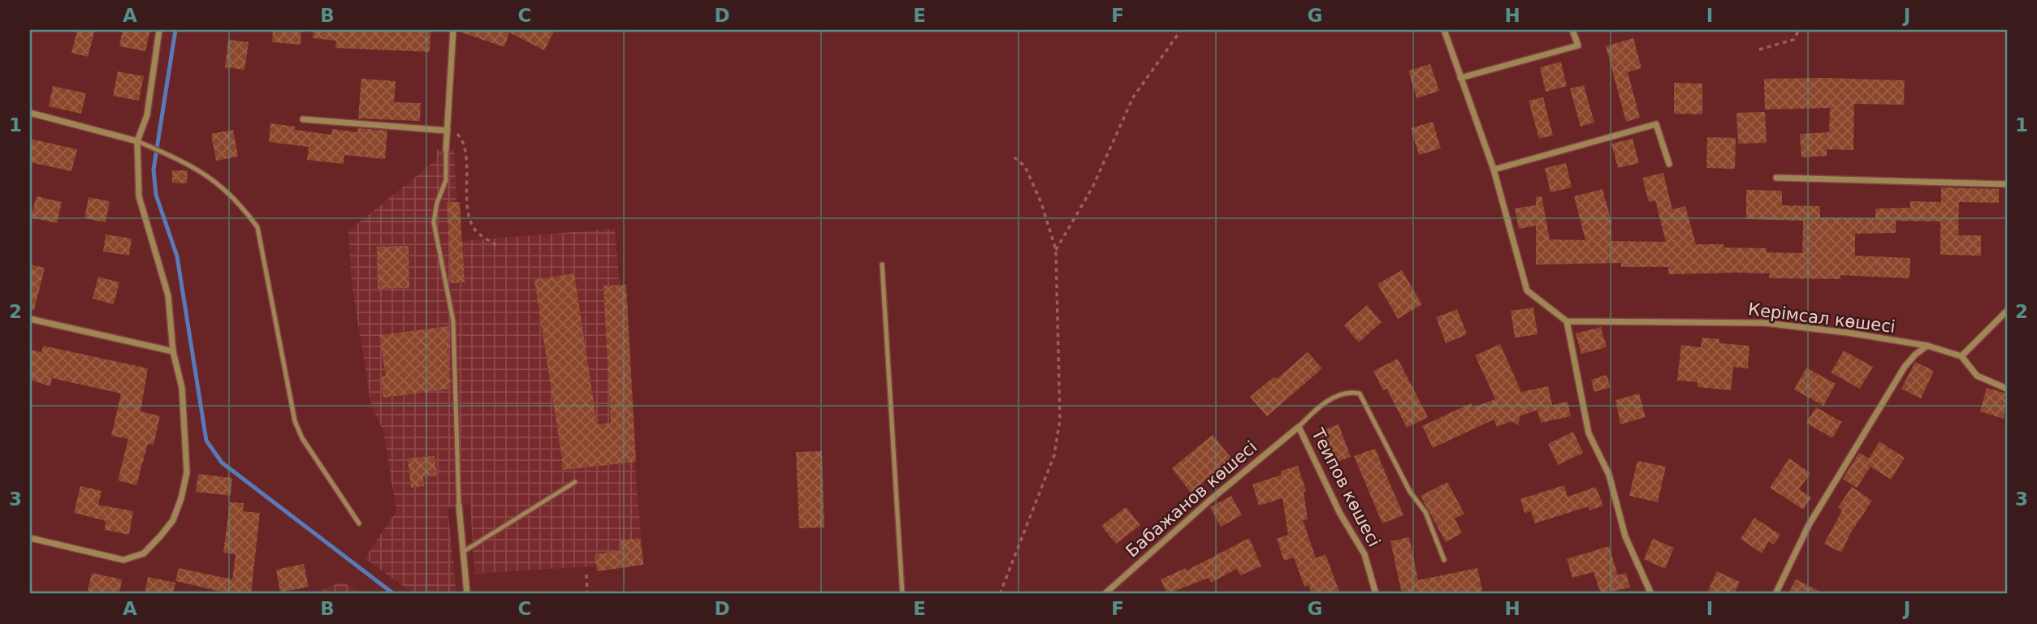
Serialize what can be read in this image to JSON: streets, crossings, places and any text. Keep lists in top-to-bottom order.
{
  "streets": {
    "street": ["Керімсал көшесі", "Теипов көшесі", "Бабажанов көшесі"]
  },
  "crossings": [
    ["Теипов көшесі", "Бабажанов көшесі"]
  ],
  "grid": {
    "columns": [
      "A",
      "B",
      "C",
      "D",
      "E",
      "F",
      "G",
      "H",
      "I",
      "J"
    ],
    "rows": ["1", "2", "3"]
  }
}
